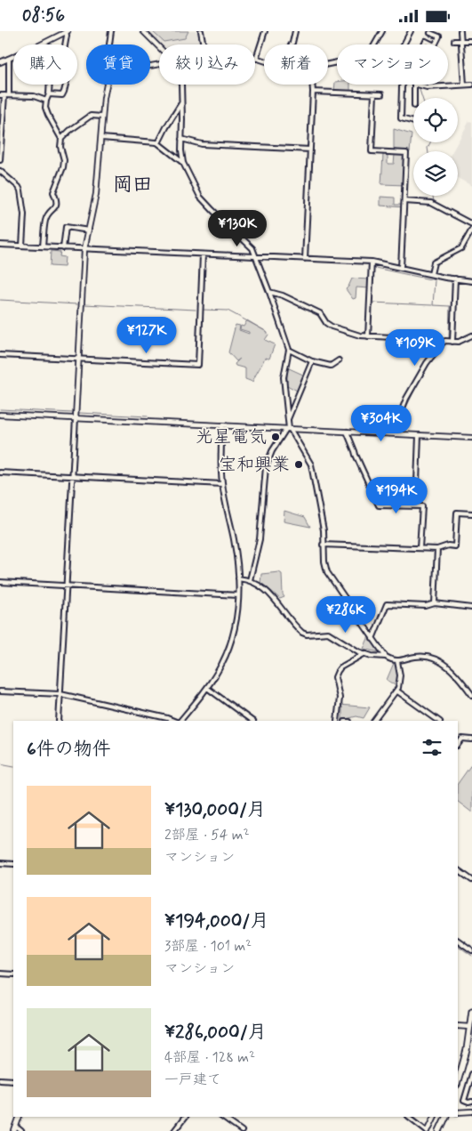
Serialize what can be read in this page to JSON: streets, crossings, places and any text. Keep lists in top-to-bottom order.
{
  "districts": ["岡田"],
  "places": ["光星電気", "宝和興業"],
  "page": {
    "status": "08:56",
    "chip": [
      "購入",
      "賃貸",
      "絞り込み",
      "新着",
      "マンション"
    ],
    "price": [
      "¥130K",
      "¥127K",
      "¥109K",
      "¥304K",
      "¥194K",
      "¥286K"
    ],
    "heading": "6件の物件",
    "list": [
      {
        "name": "¥130,000/月",
        "note": "2部屋 · 54 m² · マンション"
      },
      {
        "name": "¥194,000/月",
        "note": "3部屋 · 101 m² · マンション"
      },
      {
        "name": "¥286,000/月",
        "note": "4部屋 · 128 m² · 一戸建て"
      }
    ]
  }
}
